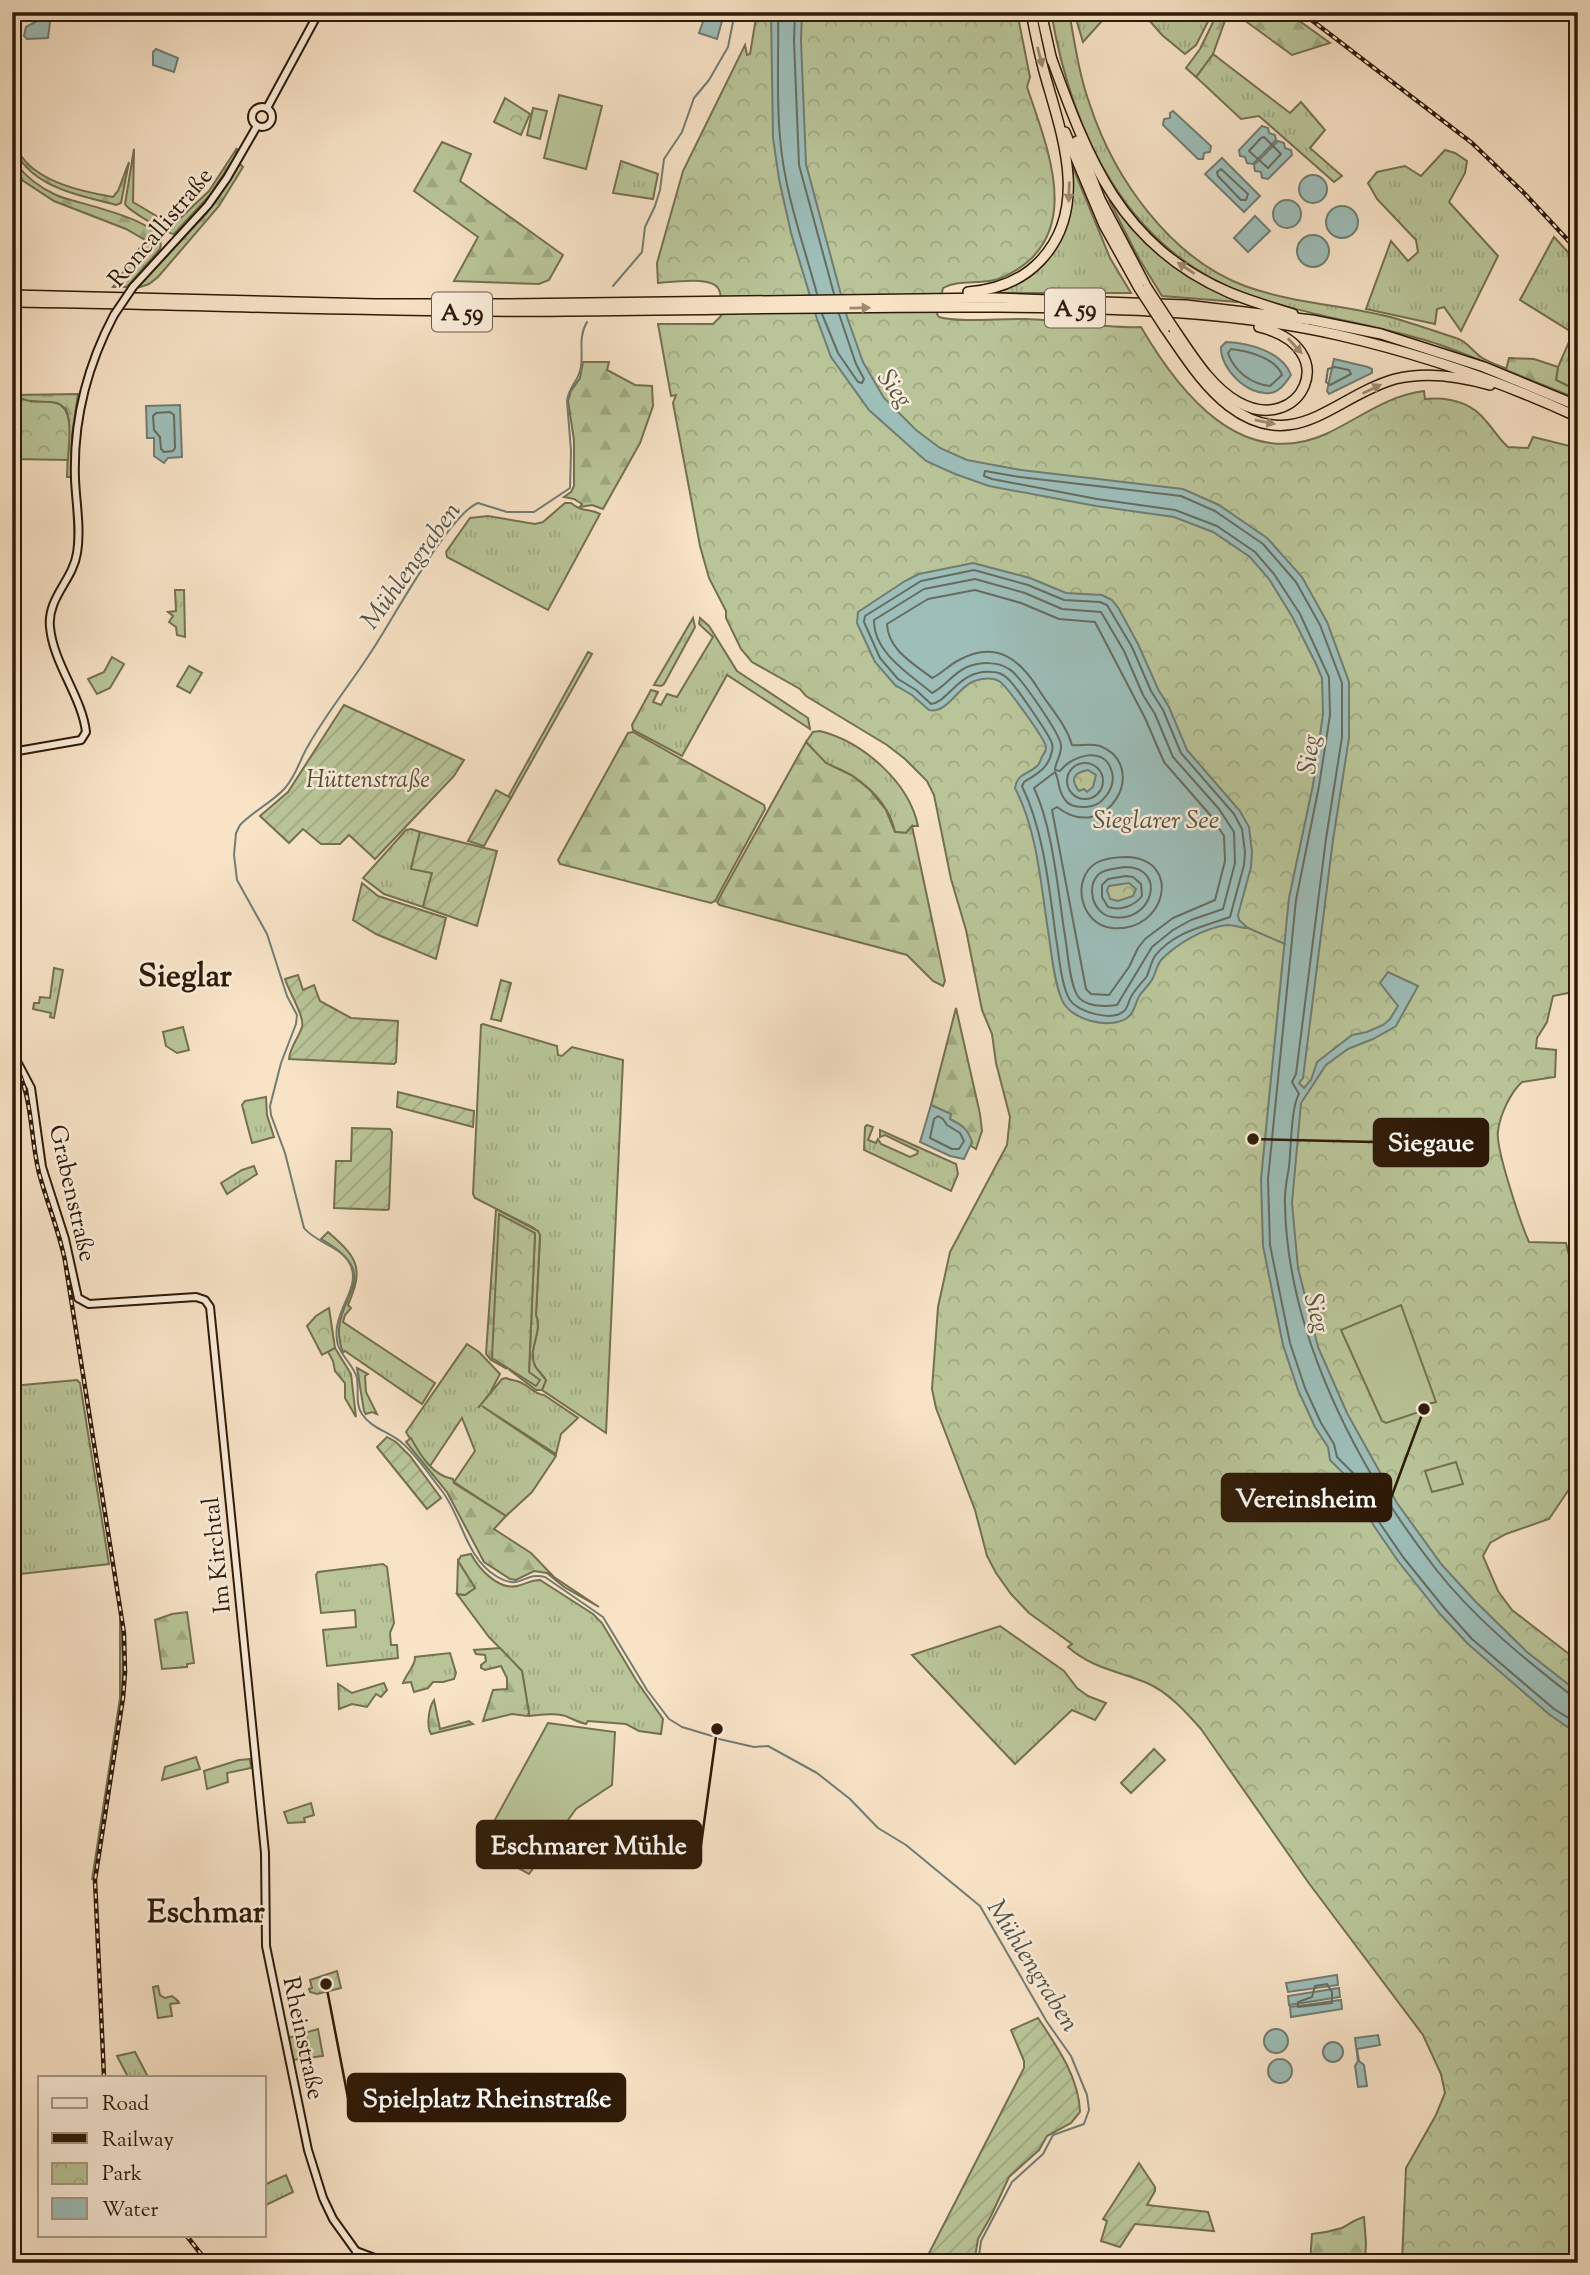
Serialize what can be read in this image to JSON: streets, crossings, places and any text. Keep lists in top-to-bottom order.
{
  "streets": {
    "highway": ["A 59"],
    "street": [
      "Roncallistraße",
      "Grabenstraße",
      "Im Kirchtal",
      "Rheinstraße"
    ]
  },
  "crossings": [
    ["Grabenstraße", "Im Kirchtal"],
    ["Im Kirchtal", "Rheinstraße"]
  ],
  "districts": ["Sieglar", "Eschmar"],
  "water": ["Sieg", "Mühlengraben", "Sieglarer See"],
  "parks": ["Hüttenstraße"],
  "places": [
    "Siegaue",
    "Vereinsheim",
    "Eschmarer Mühle",
    "Spielplatz Rheinstraße"
  ],
  "legend": [
    "Road",
    "Railway",
    "Park",
    "Water"
  ]
}
